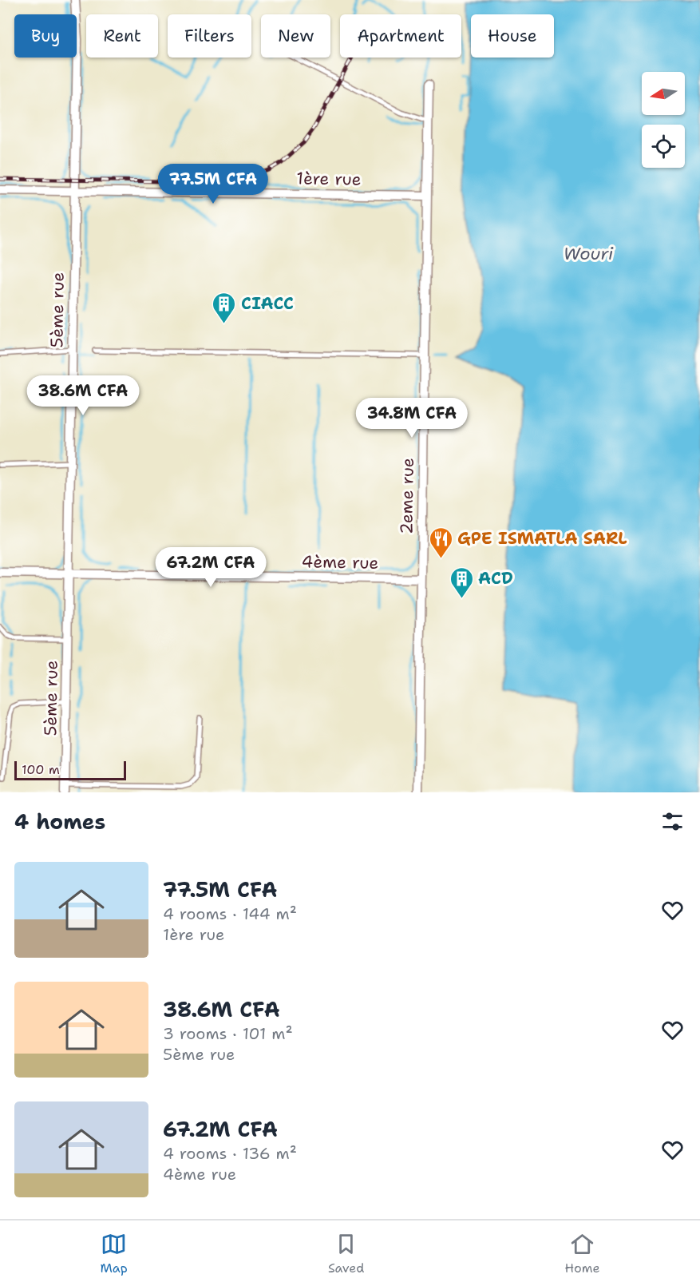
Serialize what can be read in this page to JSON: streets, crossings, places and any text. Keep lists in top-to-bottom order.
{
  "streets": {
    "street": [
      "1ère rue",
      "5ème rue",
      "2eme rue",
      "4ème rue"
    ]
  },
  "crossings": [
    ["1ère rue", "5ème rue"],
    ["1ère rue", "2eme rue"],
    ["5ème rue", "4ème rue"],
    ["2eme rue", "4ème rue"]
  ],
  "water": ["Wouri"],
  "places": {
    "building": ["CIACC", "ACD"],
    "restaurant": ["GPE ISMATLA SARL"]
  },
  "scale_bar": "100 m",
  "north": "left",
  "page": {
    "chip": [
      "Buy",
      "Rent",
      "Filters",
      "New",
      "Apartment",
      "House"
    ],
    "price": [
      "77.5M CFA",
      "38.6M CFA",
      "34.8M CFA",
      "67.2M CFA"
    ],
    "scale": "100 m",
    "heading": "4 homes",
    "list": [
      {
        "name": "77.5M CFA",
        "note": "4 rooms · 144 m² · 1ère rue"
      },
      {
        "name": "38.6M CFA",
        "note": "3 rooms · 101 m² · 5ème rue"
      },
      {
        "name": "67.2M CFA",
        "note": "4 rooms · 136 m² · 4ème rue"
      }
    ],
    "tabs": ["Map", "Saved", "Home"]
  }
}
